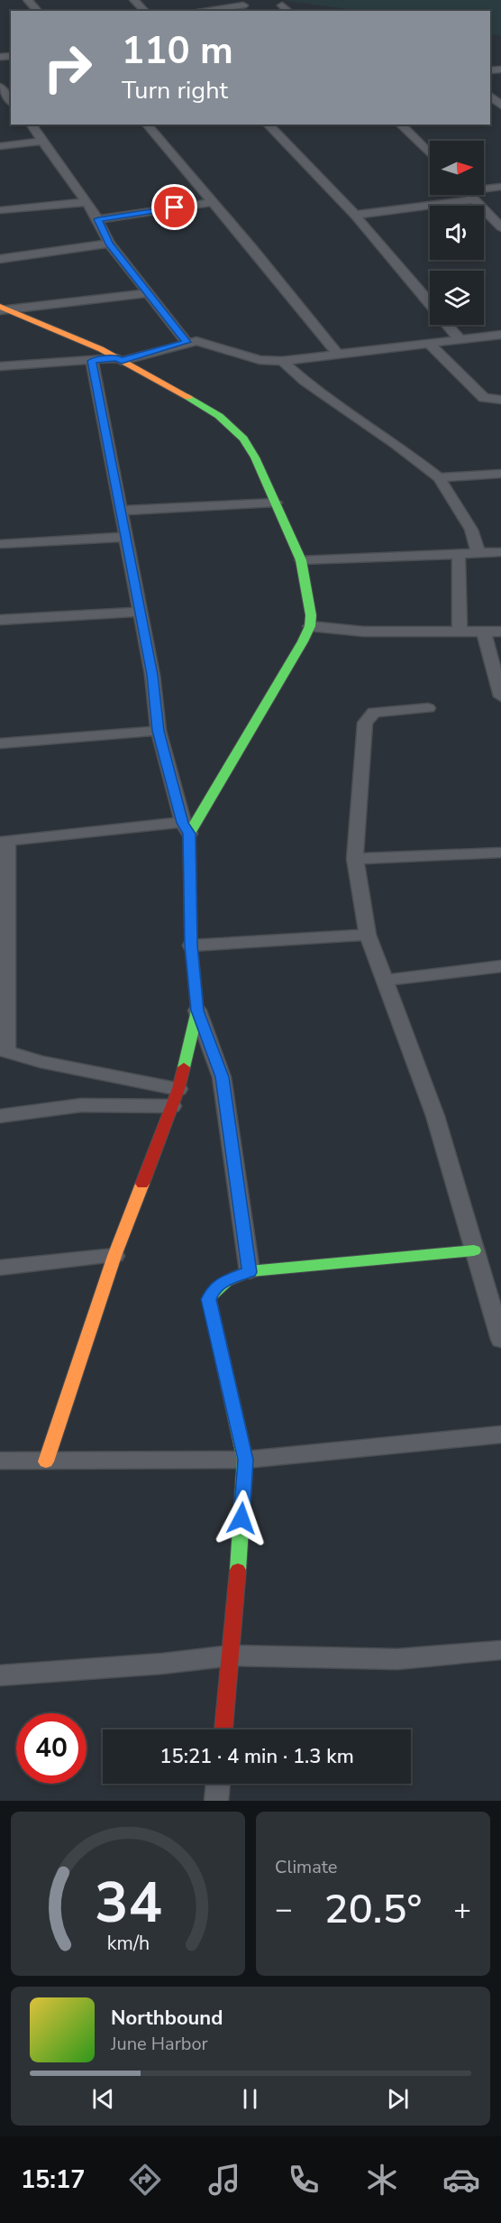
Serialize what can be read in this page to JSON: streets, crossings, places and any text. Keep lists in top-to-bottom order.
{
  "north": "right",
  "page": {
    "turn": ["110 m", "Turn right"],
    "limit": "40",
    "trip": "15:21 · 4 min · 1.3 km",
    "tile": "Climate",
    "heat": ["−", "20.5°", "+"],
    "song": ["Northbound", "June Harbor"],
    "tabs": "15:17",
    "gauge": ["34", "km/h"]
  }
}
